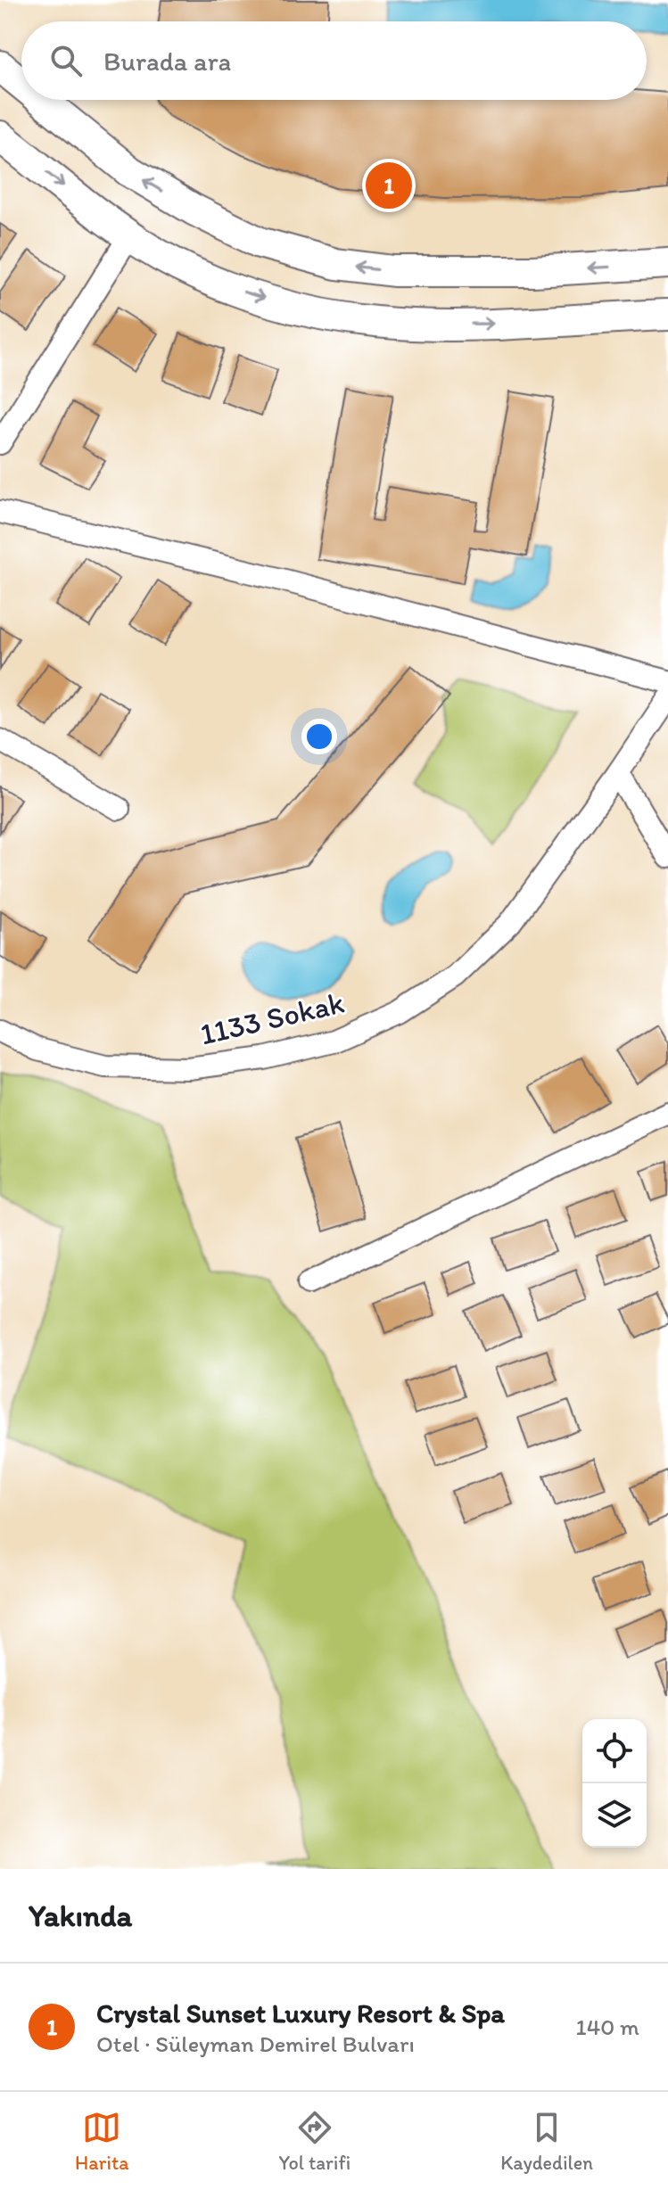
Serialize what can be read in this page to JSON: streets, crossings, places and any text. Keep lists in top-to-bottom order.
{
  "streets": {
    "street": ["1133 Sokak"]
  },
  "page": {
    "search": "Burada ara",
    "pins": "1",
    "heading": "Yakında",
    "list": [
      {
        "mark": "1",
        "name": "Crystal Sunset Luxury Resort & Spa",
        "note": "Otel · Süleyman Demirel Bulvarı",
        "value": "140 m"
      }
    ],
    "nav": ["Harita", "Yol tarifi", "Kaydedilen"]
  }
}
